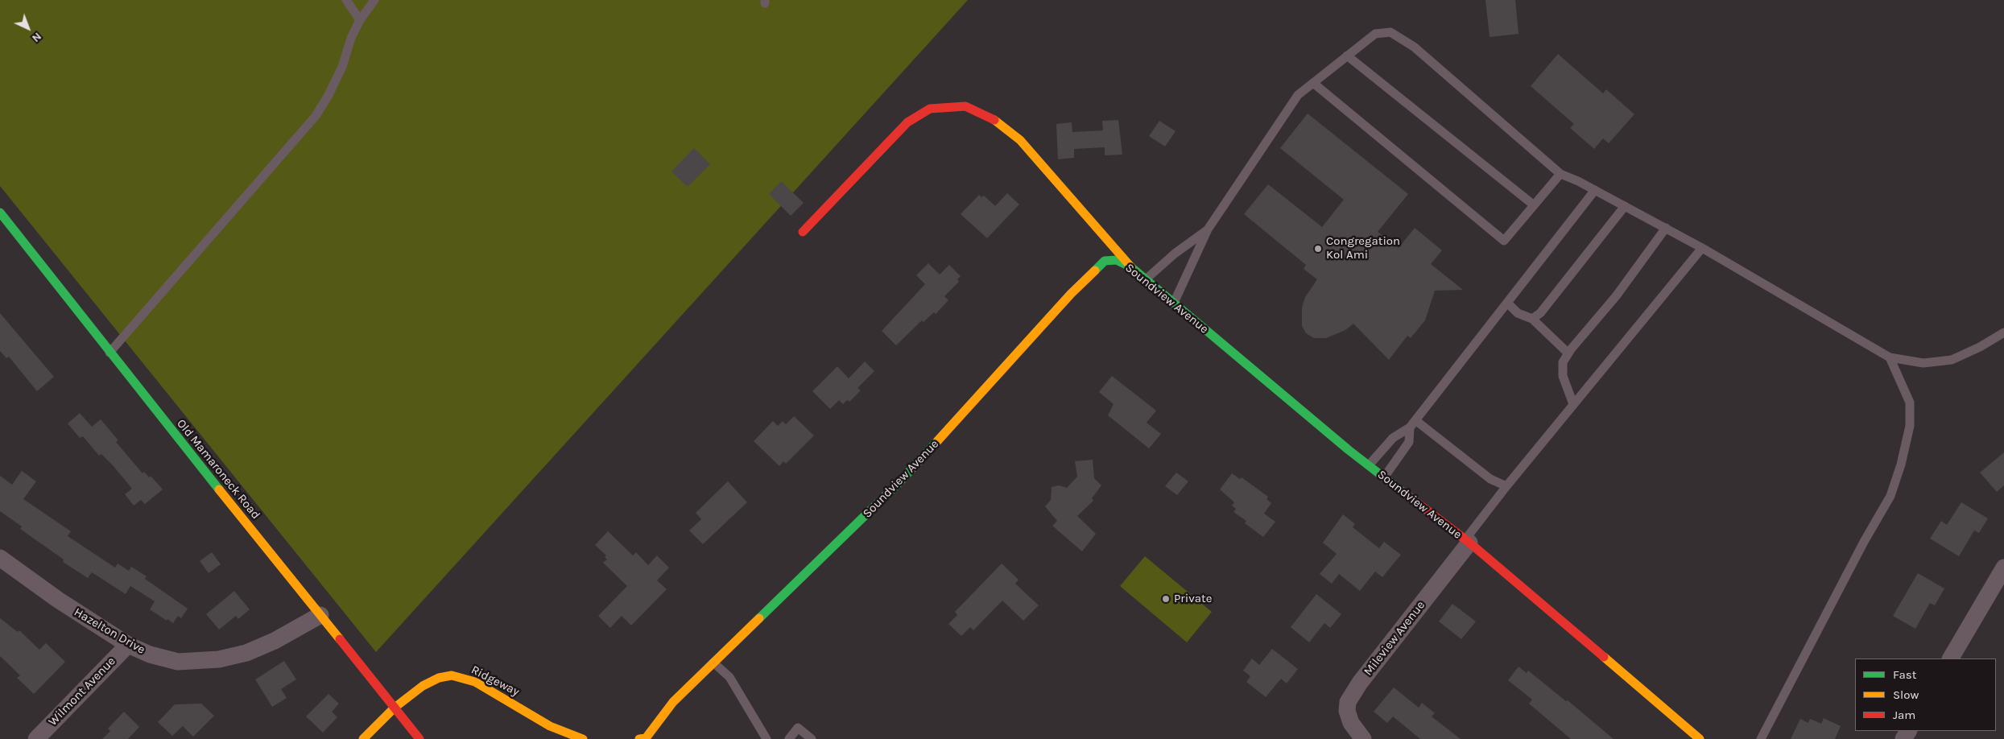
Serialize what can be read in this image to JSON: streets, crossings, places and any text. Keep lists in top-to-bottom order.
{
  "streets": {
    "street": [
      "Soundview Avenue",
      "Old Mamaroneck Road",
      "Hazelton Drive",
      "Mileview Avenue",
      "Ridgeway",
      "Wilmont Avenue"
    ]
  },
  "crossings": [
    ["Soundview Avenue", "Mileview Avenue"],
    ["Old Mamaroneck Road", "Hazelton Drive"],
    ["Old Mamaroneck Road", "Ridgeway"],
    ["Hazelton Drive", "Wilmont Avenue"]
  ],
  "places": ["Congregation Kol Ami", "Private"],
  "legend": ["Fast", "Slow", "Jam"],
  "north": "bottom right"
}
